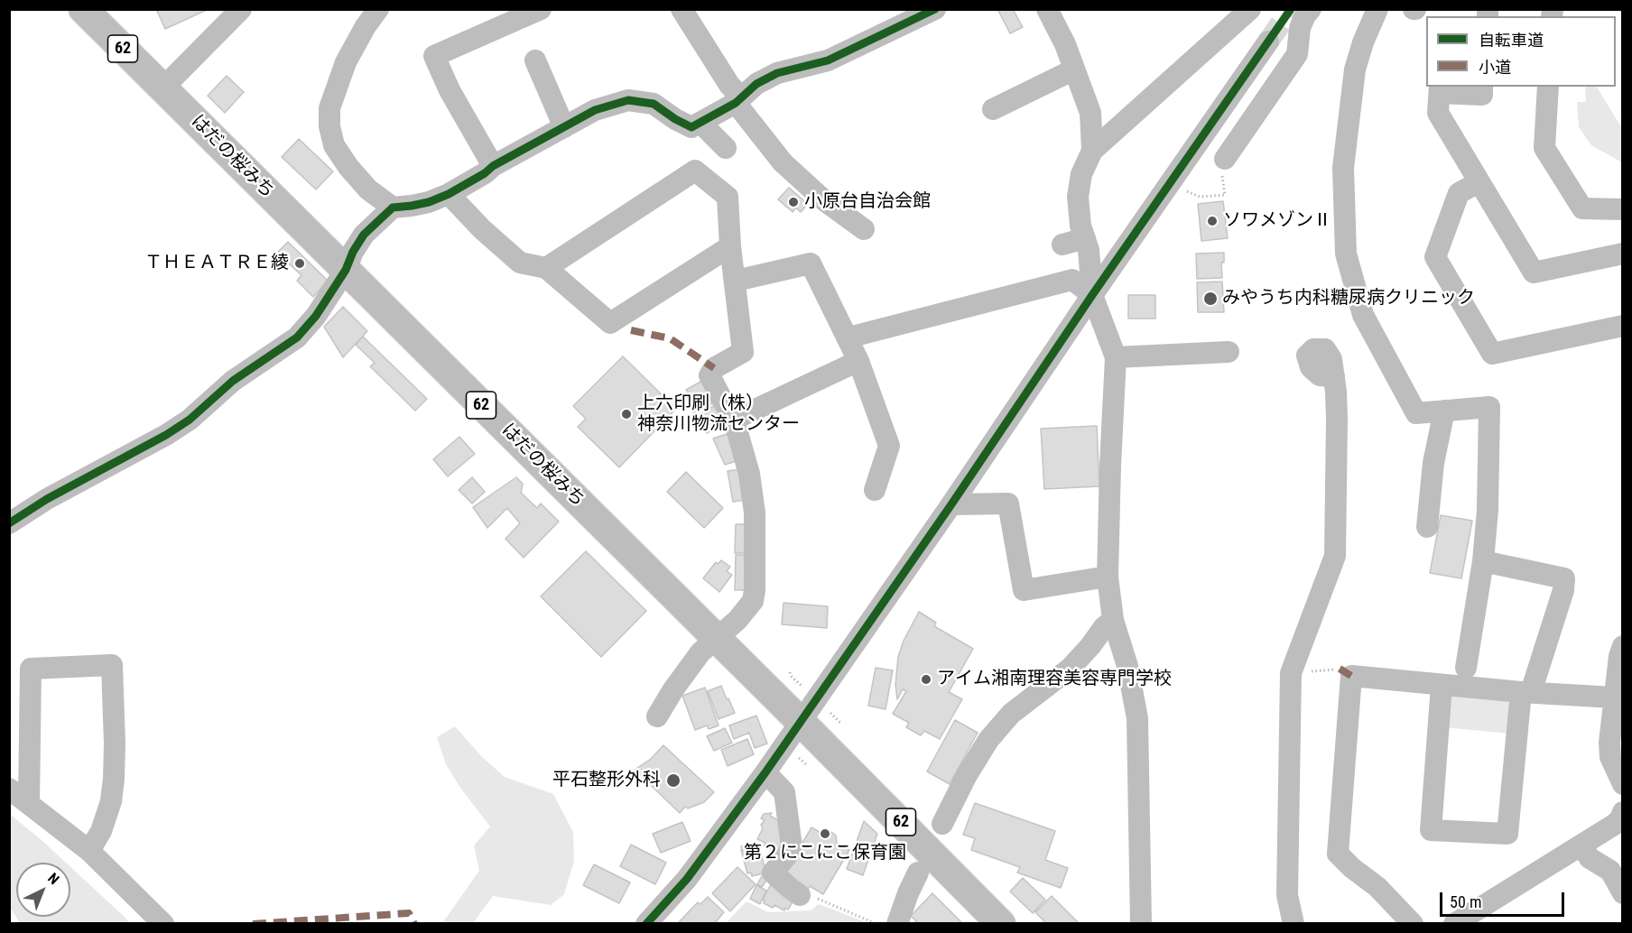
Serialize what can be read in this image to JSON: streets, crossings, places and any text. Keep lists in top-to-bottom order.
{
  "streets": {
    "main road": ["62", "はだの桜みち"]
  },
  "places": [
    "小原台自治会館",
    "ソワメゾンⅡ",
    "ＴＨＥＡＴＲＥ綾",
    "みやうち内科糖尿病クリニック",
    "上六印刷（株） 神奈川物流センター",
    "アイム湘南理容美容専門学校",
    "平石整形外科",
    "第２にこにこ保育園"
  ],
  "legend": ["自転車道", "小道"],
  "scale_bar": "50 m",
  "north": "top right"
}
